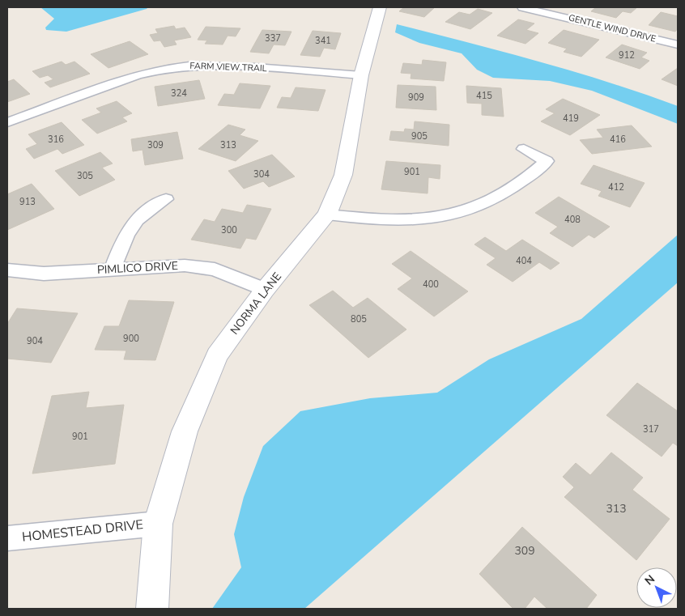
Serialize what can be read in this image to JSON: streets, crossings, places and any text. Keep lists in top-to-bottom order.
{
  "streets": {
    "street": [
      "GENTLE WIND DRIVE",
      "FARM VIEW TRAIL",
      "PIMLICO DRIVE",
      "NORMA LANE",
      "HOMESTEAD DRIVE"
    ]
  },
  "crossings": [
    ["FARM VIEW TRAIL", "NORMA LANE"],
    ["PIMLICO DRIVE", "NORMA LANE"],
    ["NORMA LANE", "HOMESTEAD DRIVE"]
  ],
  "house_numbers": [
    "337",
    "341",
    "912",
    "324",
    "415",
    "909",
    "419",
    "905",
    "316",
    "416",
    "309",
    "313",
    "901",
    "304",
    "305",
    "412",
    "913",
    "408",
    "300",
    "404",
    "400",
    "805",
    "900",
    "904",
    "317",
    "901",
    "313",
    "309"
  ],
  "north": "top left"
}
